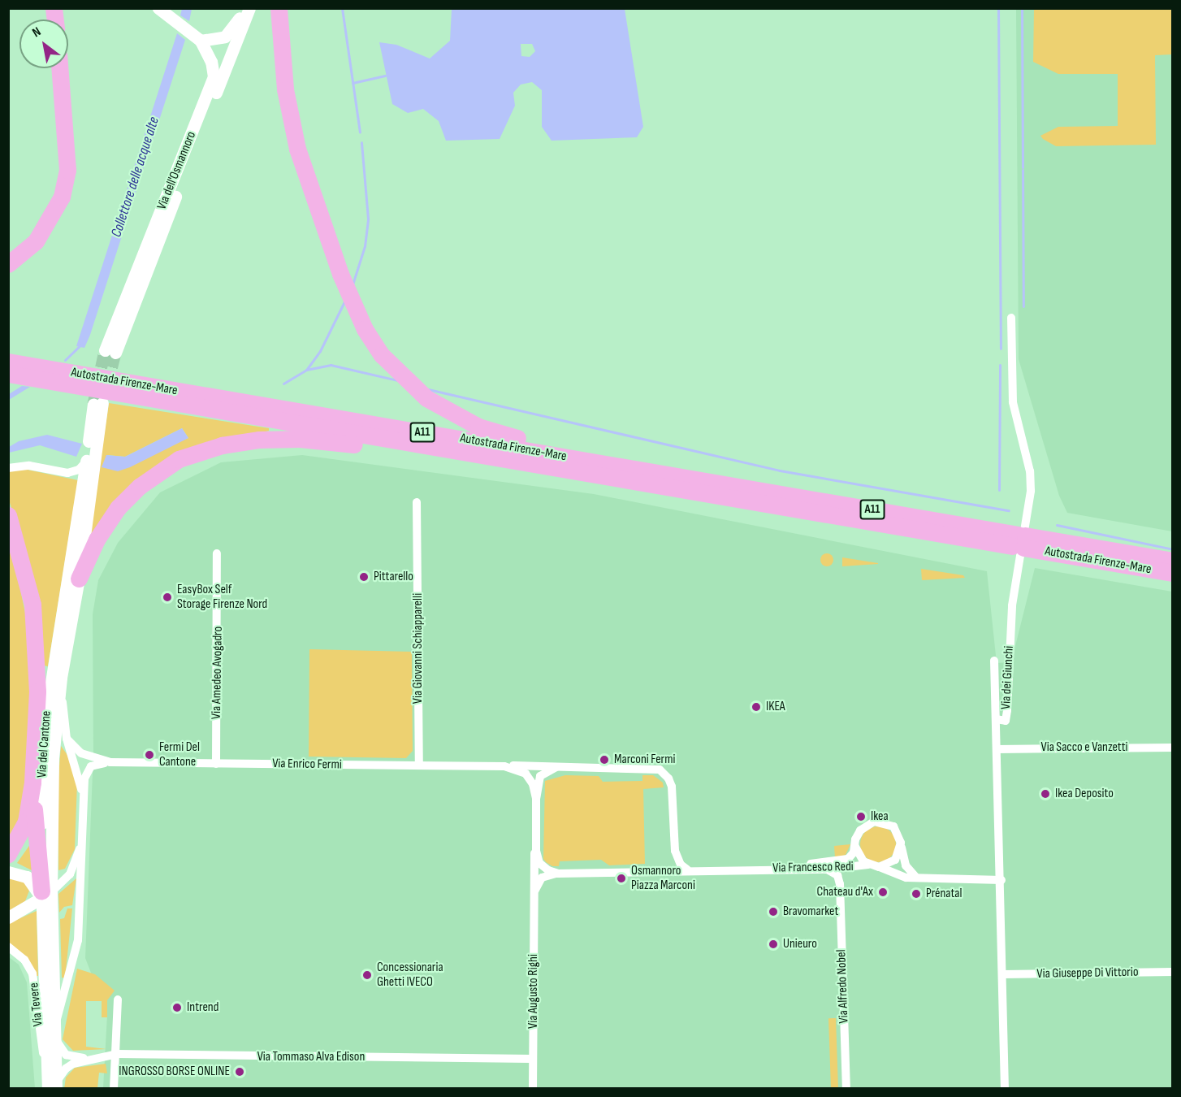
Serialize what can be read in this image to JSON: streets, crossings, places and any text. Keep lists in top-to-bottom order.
{
  "streets": {
    "highway": ["Autostrada Firenze-Mare", "A11"],
    "main road": ["Via dell'Osmannoro", "Via del Cantone"],
    "street": [
      "Via Giovanni Schiapparelli",
      "Via Amedeo Avogadro",
      "Via dei Giunchi",
      "Via Sacco e Vanzetti",
      "Via Enrico Fermi",
      "Via Francesco Redi",
      "Via Giuseppe Di Vittorio",
      "Via Alfredo Nobel",
      "Via Augusto Righi",
      "Via Tevere",
      "Via Tommaso Alva Edison"
    ]
  },
  "crossings": [
    ["Autostrada Firenze-Mare", "Via del Cantone"],
    ["Via Giovanni Schiapparelli", "Via Enrico Fermi"],
    ["Via Amedeo Avogadro", "Via Enrico Fermi"],
    ["Via dei Giunchi", "Via Sacco e Vanzetti"],
    ["Via dei Giunchi", "Via Giuseppe Di Vittorio"],
    ["Via del Cantone", "Via Enrico Fermi"],
    ["Via del Cantone", "Via Tevere"],
    ["Via del Cantone", "Via Tommaso Alva Edison"],
    ["Via Enrico Fermi", "Via Francesco Redi"],
    ["Via Enrico Fermi", "Via Augusto Righi"],
    ["Via Francesco Redi", "Via Augusto Righi"],
    ["Via Augusto Righi", "Via Tommaso Alva Edison"]
  ],
  "water": ["Collettore delle acque alte"],
  "places": [
    "Pittarello",
    "EasyBox Self Storage Firenze Nord",
    "IKEA",
    "Fermi Del Cantone",
    "Marconi Fermi",
    "Ikea Deposito",
    "Ikea",
    "Osmannoro Piazza Marconi",
    "Chateau d'Ax",
    "Prénatal",
    "Bravomarket",
    "Unieuro",
    "Concessionaria Ghetti IVECO",
    "Intrend",
    "INGROSSO BORSE ONLINE"
  ],
  "north": "top left"
}
